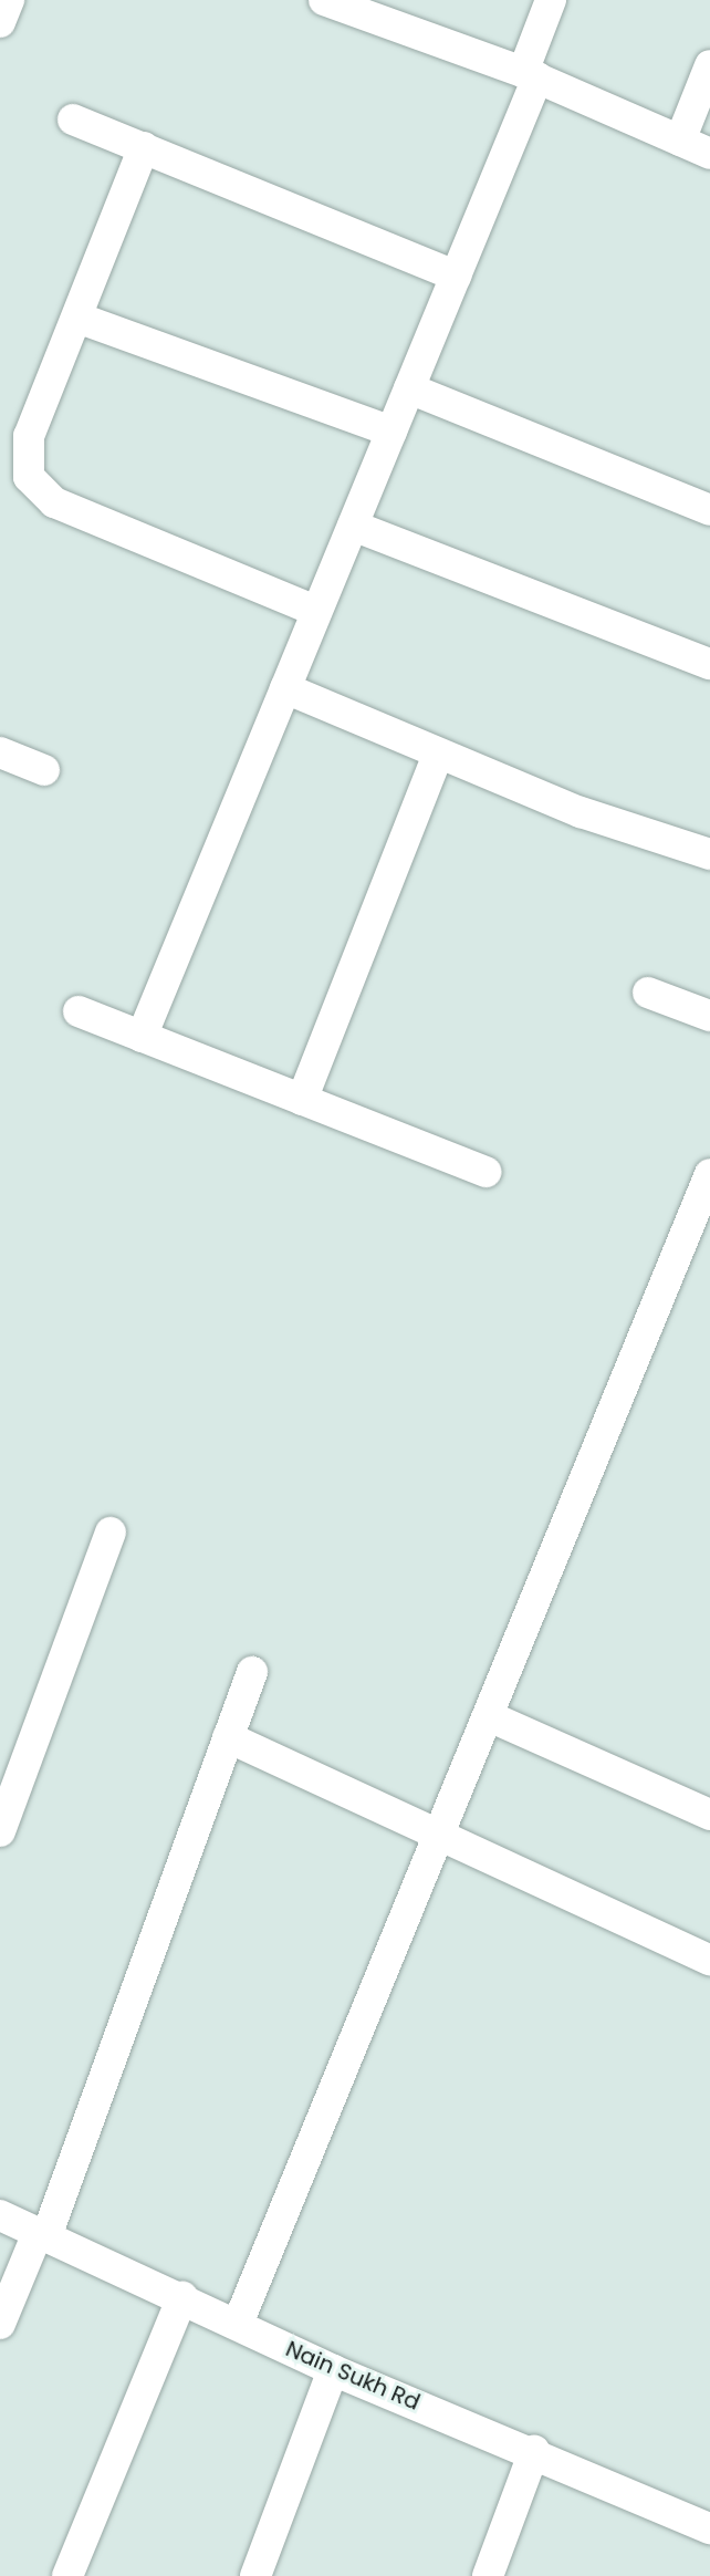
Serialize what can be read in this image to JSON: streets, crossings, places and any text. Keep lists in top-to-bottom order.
{
  "streets": {
    "street": ["Nain Sukh Rd"]
  }
}
